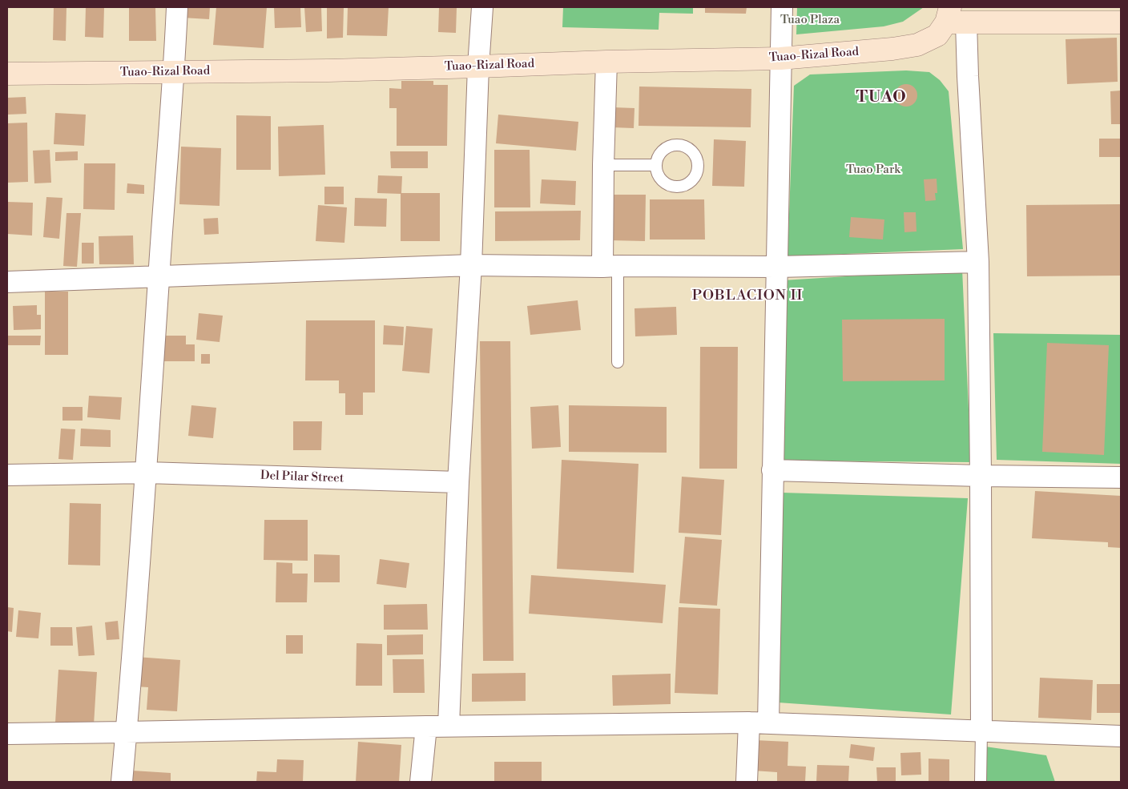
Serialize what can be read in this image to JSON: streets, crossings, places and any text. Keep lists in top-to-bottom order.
{
  "streets": {
    "main road": ["Tuao-Rizal Road"],
    "street": ["Del Pilar Street"]
  },
  "districts": ["TUAO", "POBLACION II"],
  "parks": ["Tuao Plaza", "Tuao Park"]
}
